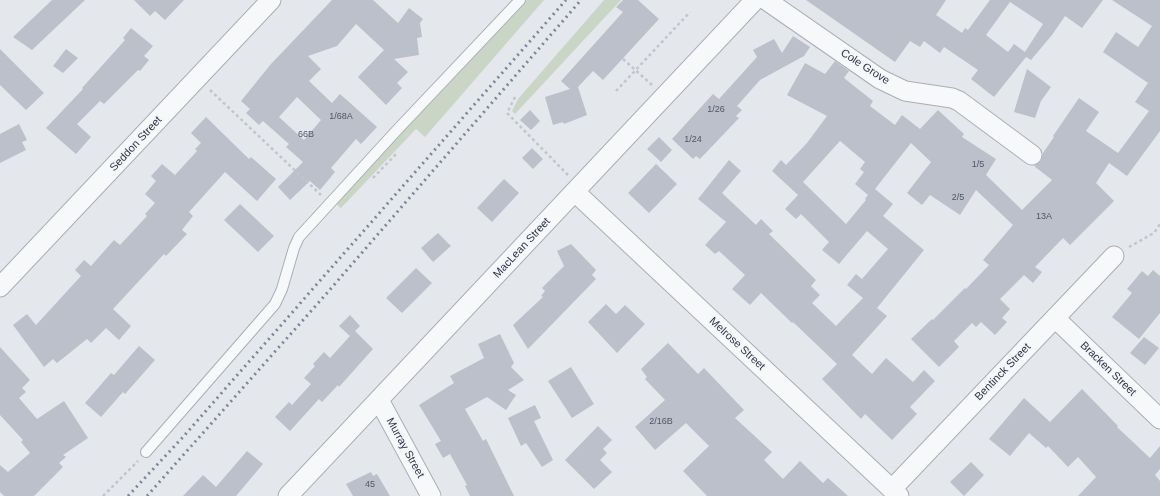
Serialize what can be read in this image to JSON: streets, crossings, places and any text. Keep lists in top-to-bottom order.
{
  "streets": {
    "street": [
      "Cole Grove",
      "Seddon Street",
      "MacLean Street",
      "Melrose Street",
      "Bracken Street",
      "Bentinck Street",
      "Murray Street"
    ]
  },
  "crossings": [
    ["MacLean Street", "Melrose Street"],
    ["MacLean Street", "Murray Street"],
    ["Melrose Street", "Bentinck Street"],
    ["Bracken Street", "Bentinck Street"]
  ],
  "house_numbers": [
    "1/26",
    "1/68A",
    "66B",
    "1/24",
    "1/5",
    "2/5",
    "13A",
    "2/16B",
    "45"
  ]
}
